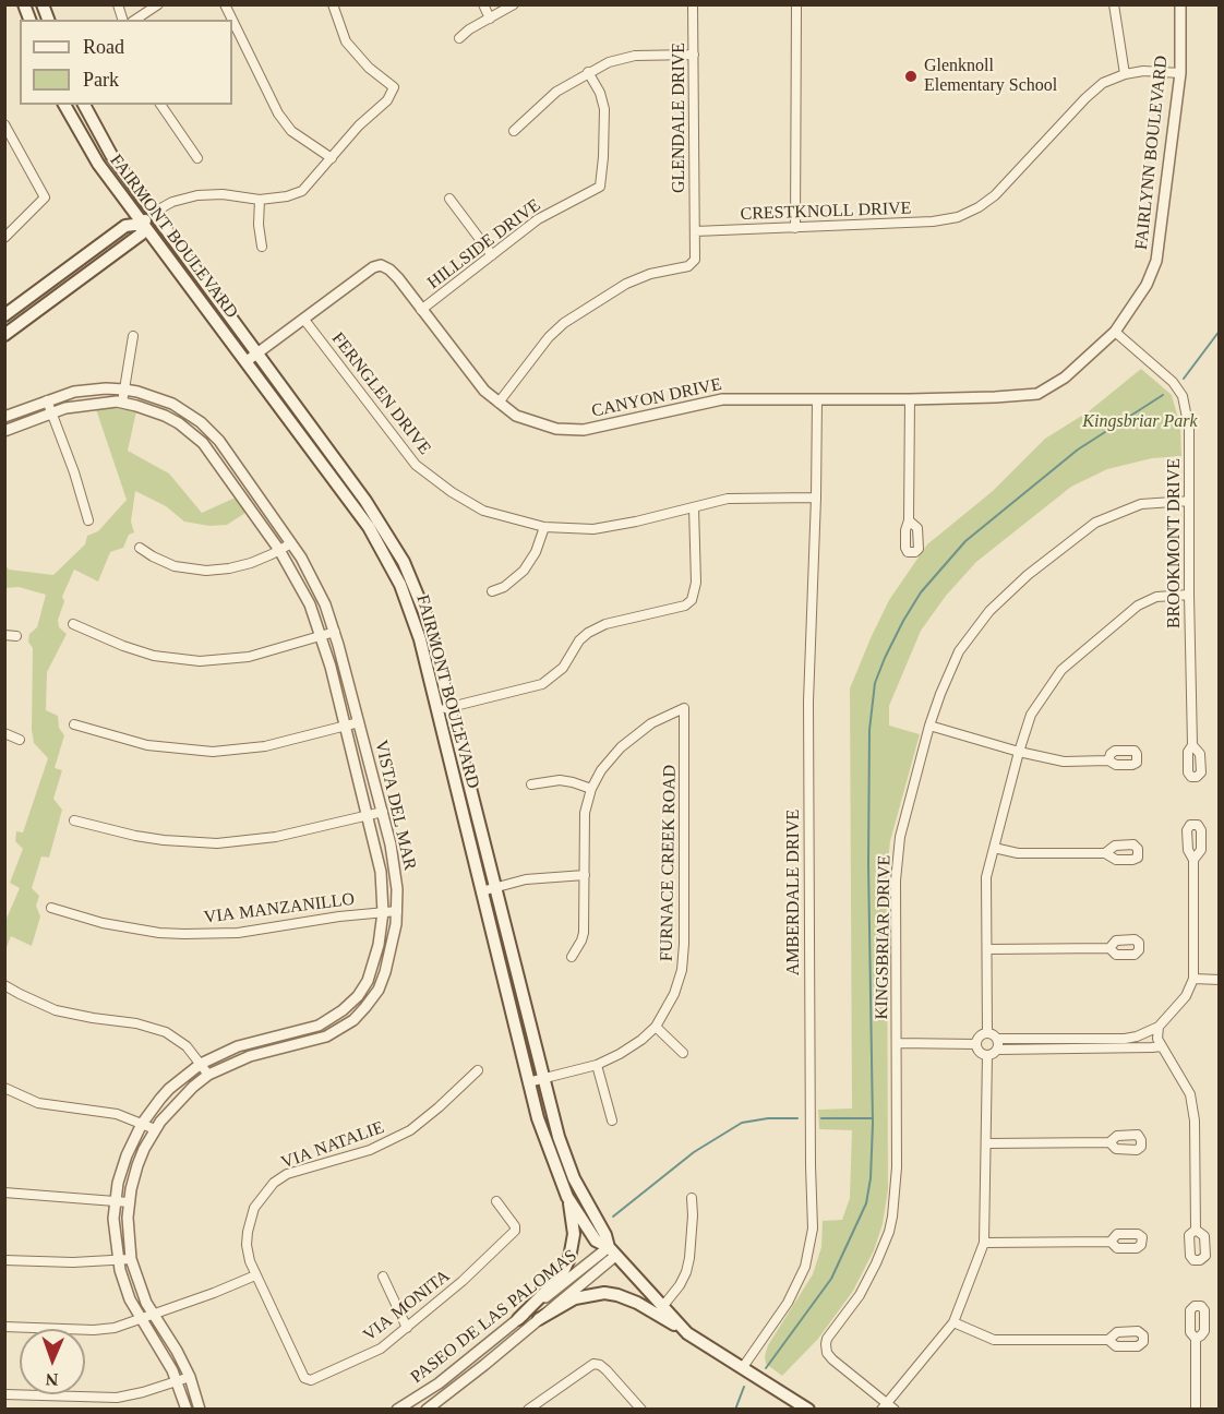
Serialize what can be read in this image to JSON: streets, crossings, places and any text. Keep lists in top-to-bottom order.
{
  "streets": {
    "main road": ["FAIRMONT BOULEVARD"],
    "street": [
      "GLENDALE DRIVE",
      "FAIRLYNN BOULEVARD",
      "CRESTKNOLL DRIVE",
      "HILLSIDE DRIVE",
      "FERNGLEN DRIVE",
      "CANYON DRIVE",
      "BROOKMONT DRIVE",
      "VISTA DEL MAR",
      "FURNACE CREEK ROAD",
      "AMBERDALE DRIVE",
      "VIA MANZANILLO",
      "KINGSBRIAR DRIVE",
      "VIA NATALIE",
      "VIA MONITA",
      "PASEO DE LAS PALOMAS"
    ]
  },
  "crossings": [
    ["GLENDALE DRIVE", "CRESTKNOLL DRIVE"],
    ["FAIRLYNN BOULEVARD", "CRESTKNOLL DRIVE"],
    ["FAIRLYNN BOULEVARD", "CANYON DRIVE"],
    ["FAIRLYNN BOULEVARD", "BROOKMONT DRIVE"],
    ["FAIRMONT BOULEVARD", "CANYON DRIVE"],
    ["FAIRMONT BOULEVARD", "FURNACE CREEK ROAD"],
    ["FAIRMONT BOULEVARD", "AMBERDALE DRIVE"],
    ["FAIRMONT BOULEVARD", "PASEO DE LAS PALOMAS"],
    ["HILLSIDE DRIVE", "CANYON DRIVE"],
    ["FERNGLEN DRIVE", "CANYON DRIVE"],
    ["FERNGLEN DRIVE", "AMBERDALE DRIVE"],
    ["CANYON DRIVE", "BROOKMONT DRIVE"],
    ["CANYON DRIVE", "AMBERDALE DRIVE"],
    ["BROOKMONT DRIVE", "KINGSBRIAR DRIVE"],
    ["VISTA DEL MAR", "VIA MANZANILLO"],
    ["VIA NATALIE", "VIA MONITA"]
  ],
  "parks": ["Kingsbriar Park"],
  "places": ["Glenknoll Elementary School"],
  "legend": ["Road", "Park"],
  "north": "bottom"
}
